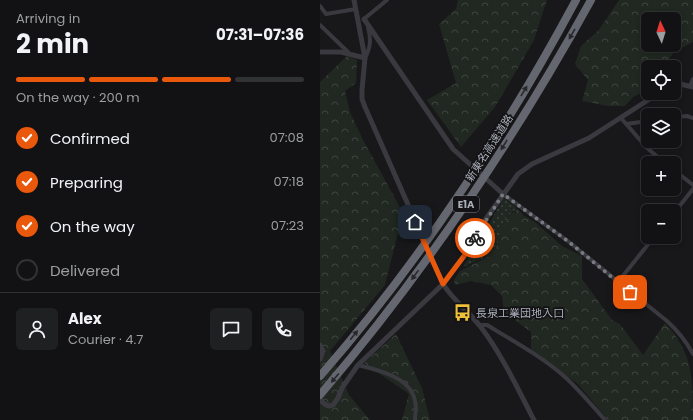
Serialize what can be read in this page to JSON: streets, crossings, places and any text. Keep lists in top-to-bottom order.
{
  "streets": {
    "highway": ["新東名高速道路", "E1A"]
  },
  "places": {
    "bus stop": ["長泉工業団地入口"]
  },
  "north": "top",
  "page": {
    "heading": ["2 min", "Arriving in", "07:31–07:36"],
    "panel": ["Alex", "Courier · 4.7"],
    "map_buttons": ["+", "−"],
    "bar": "On the way · 200 m",
    "list": [
      ["Confirmed", "07:08"],
      ["Preparing", "07:18"],
      ["On the way", "07:23"],
      "Delivered"
    ]
  }
}
